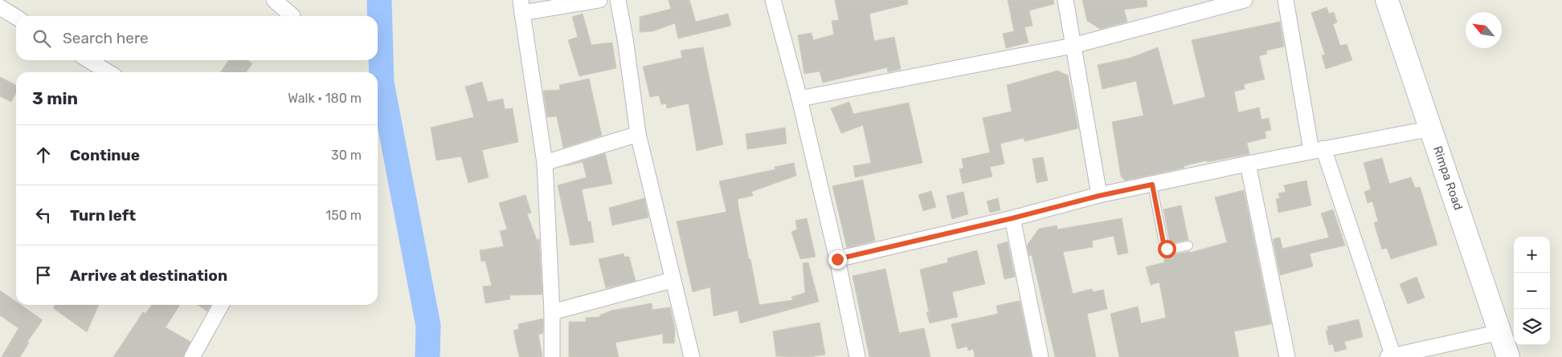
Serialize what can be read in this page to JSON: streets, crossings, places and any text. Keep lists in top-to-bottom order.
{
  "streets": {
    "street": ["Rimpa Road"]
  },
  "north": "top left",
  "page": {
    "search": "Search here",
    "heading": ["3 min", "Walk · 180 m"],
    "list": [
      ["Continue", "30 m"],
      ["Turn left", "150 m"],
      "Arrive at destination"
    ],
    "map_buttons": ["+", "−"]
  }
}
